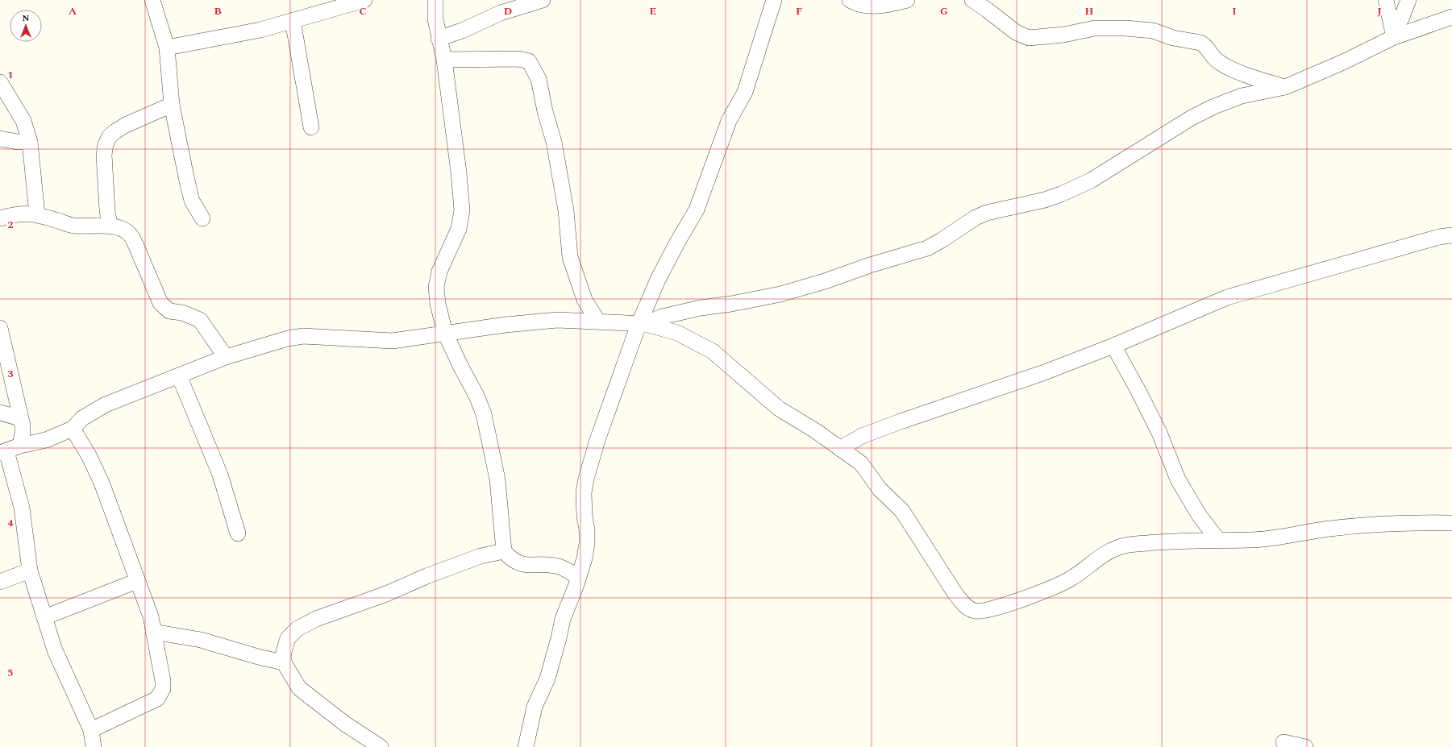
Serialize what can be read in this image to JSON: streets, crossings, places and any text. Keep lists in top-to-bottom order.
{
  "north": "top",
  "grid": {
    "columns": [
      "A",
      "B",
      "C",
      "D",
      "E",
      "F",
      "G",
      "H",
      "I",
      "J"
    ],
    "rows": [
      "1",
      "2",
      "3",
      "4",
      "5"
    ]
  }
}
